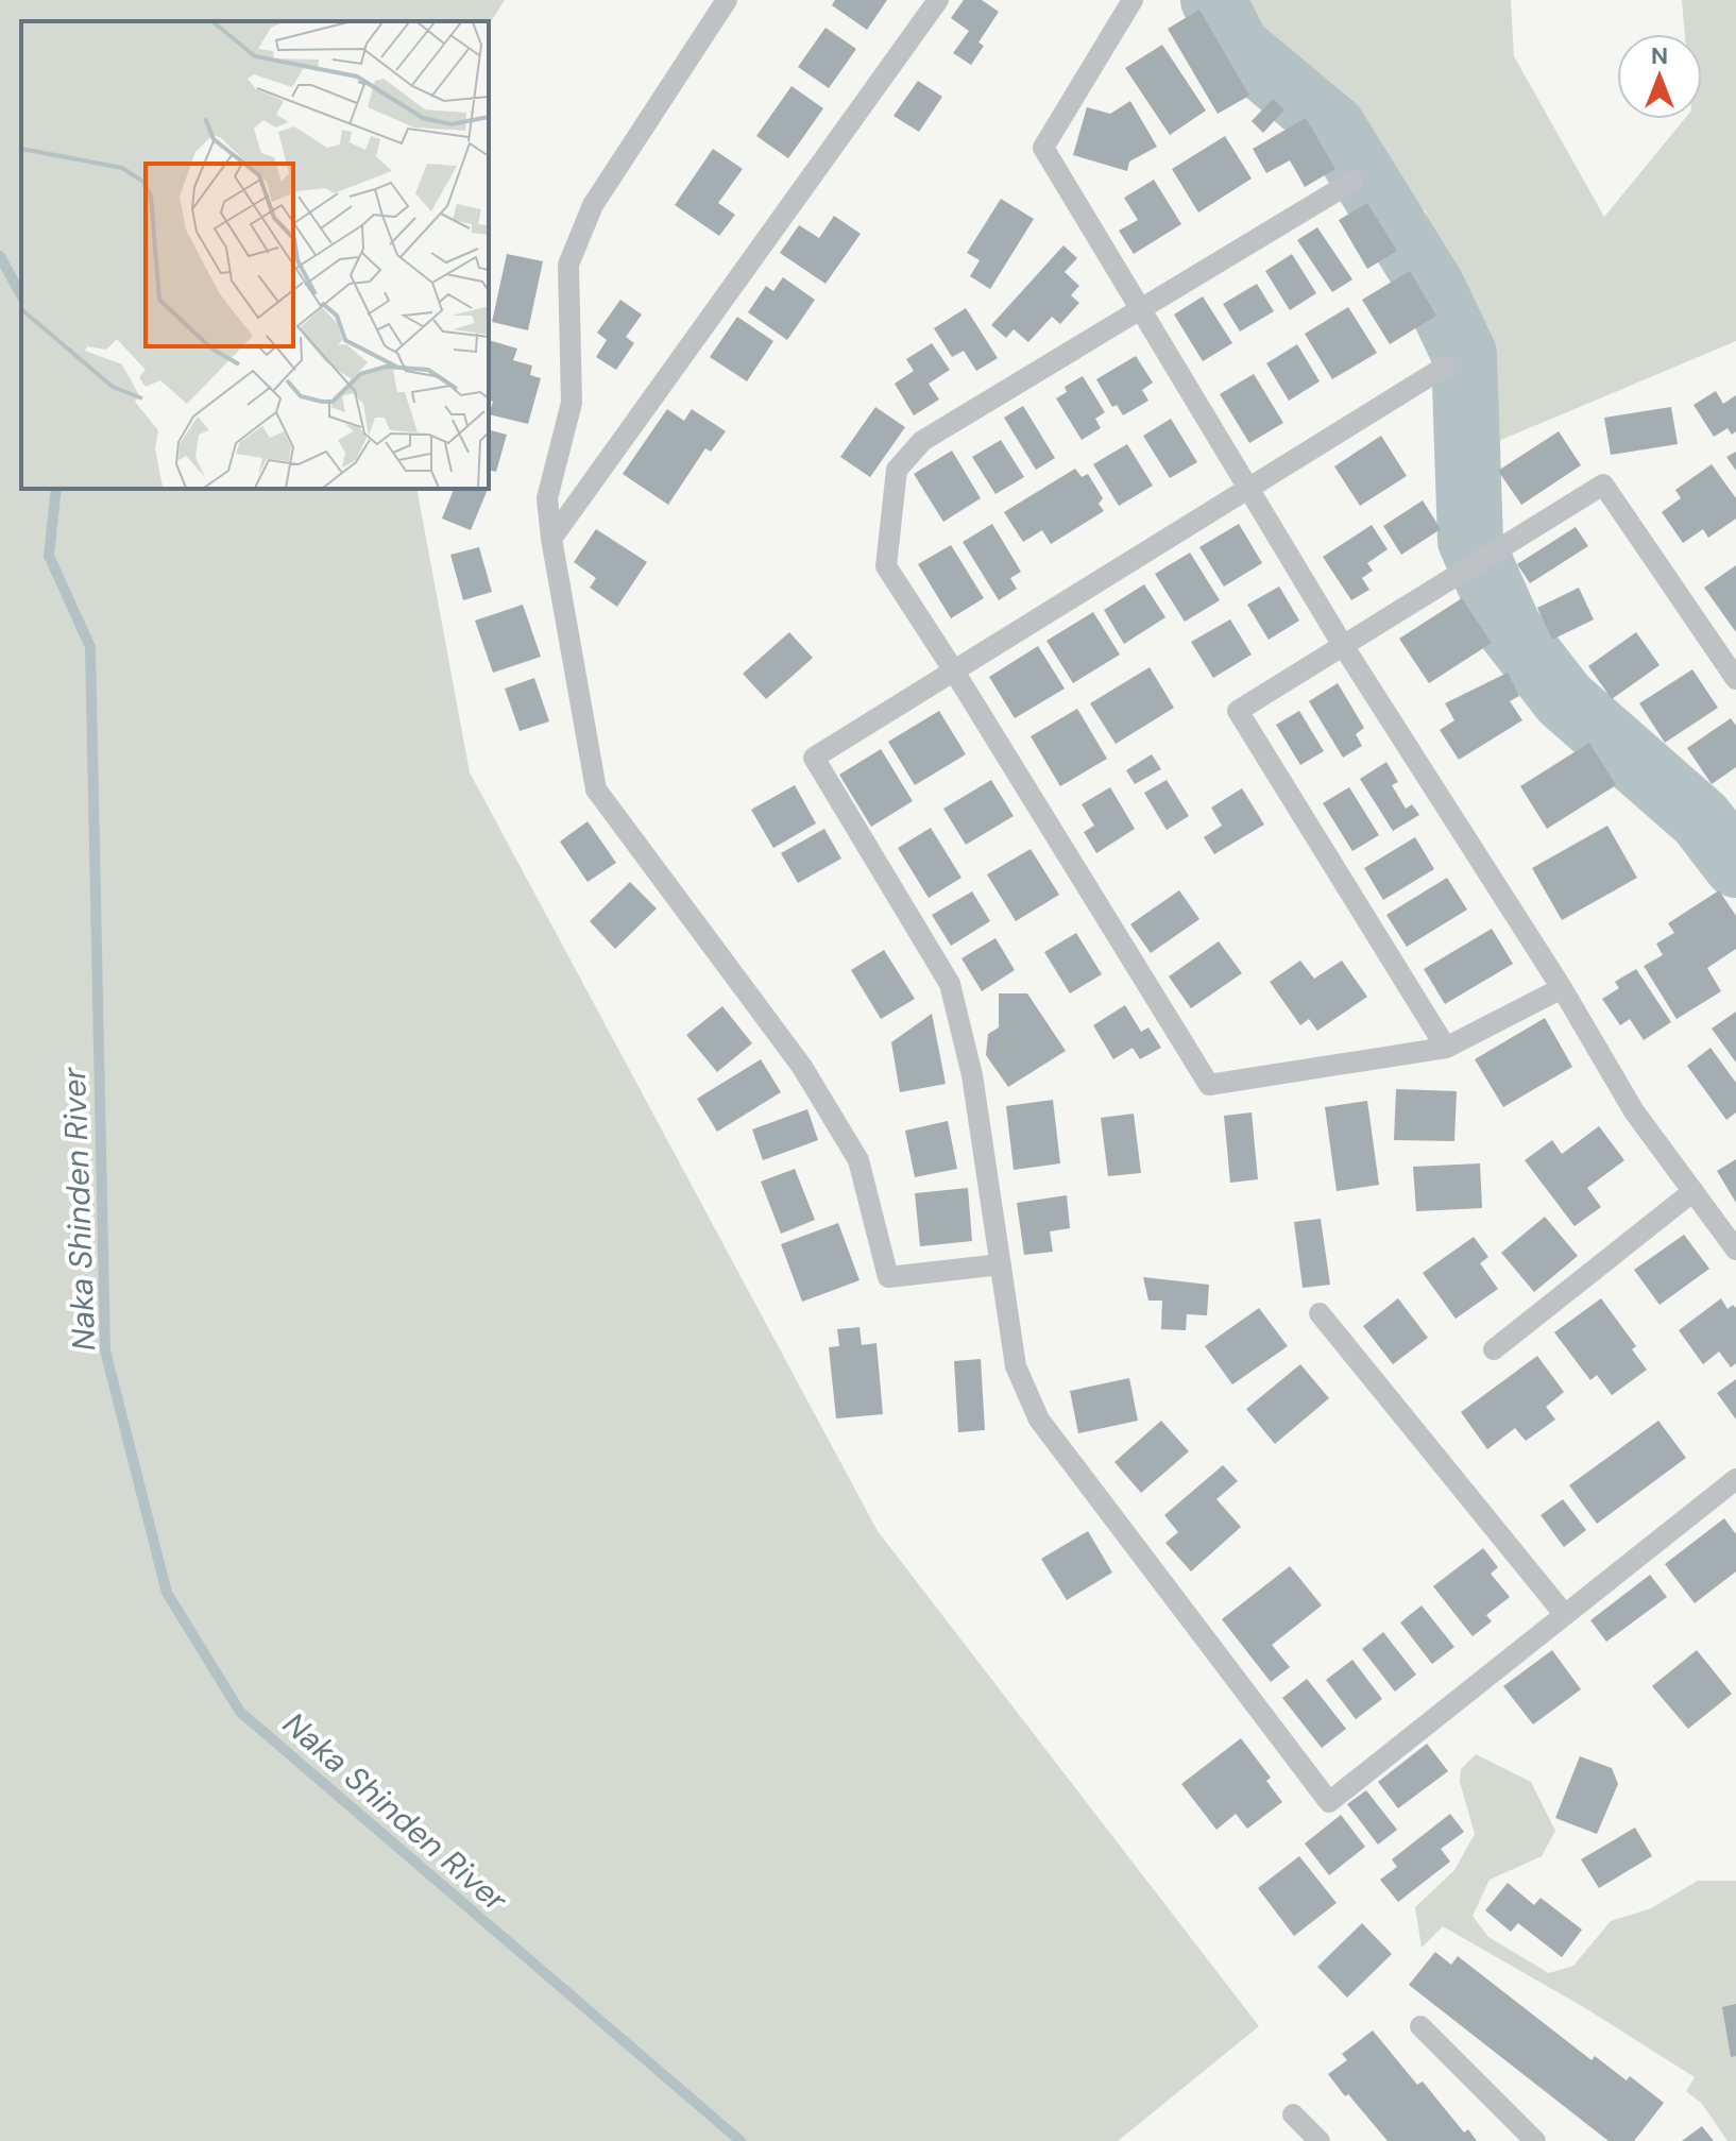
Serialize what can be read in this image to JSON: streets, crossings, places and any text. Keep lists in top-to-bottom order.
{
  "water": ["Naka Shinden River"],
  "north": "top"
}
